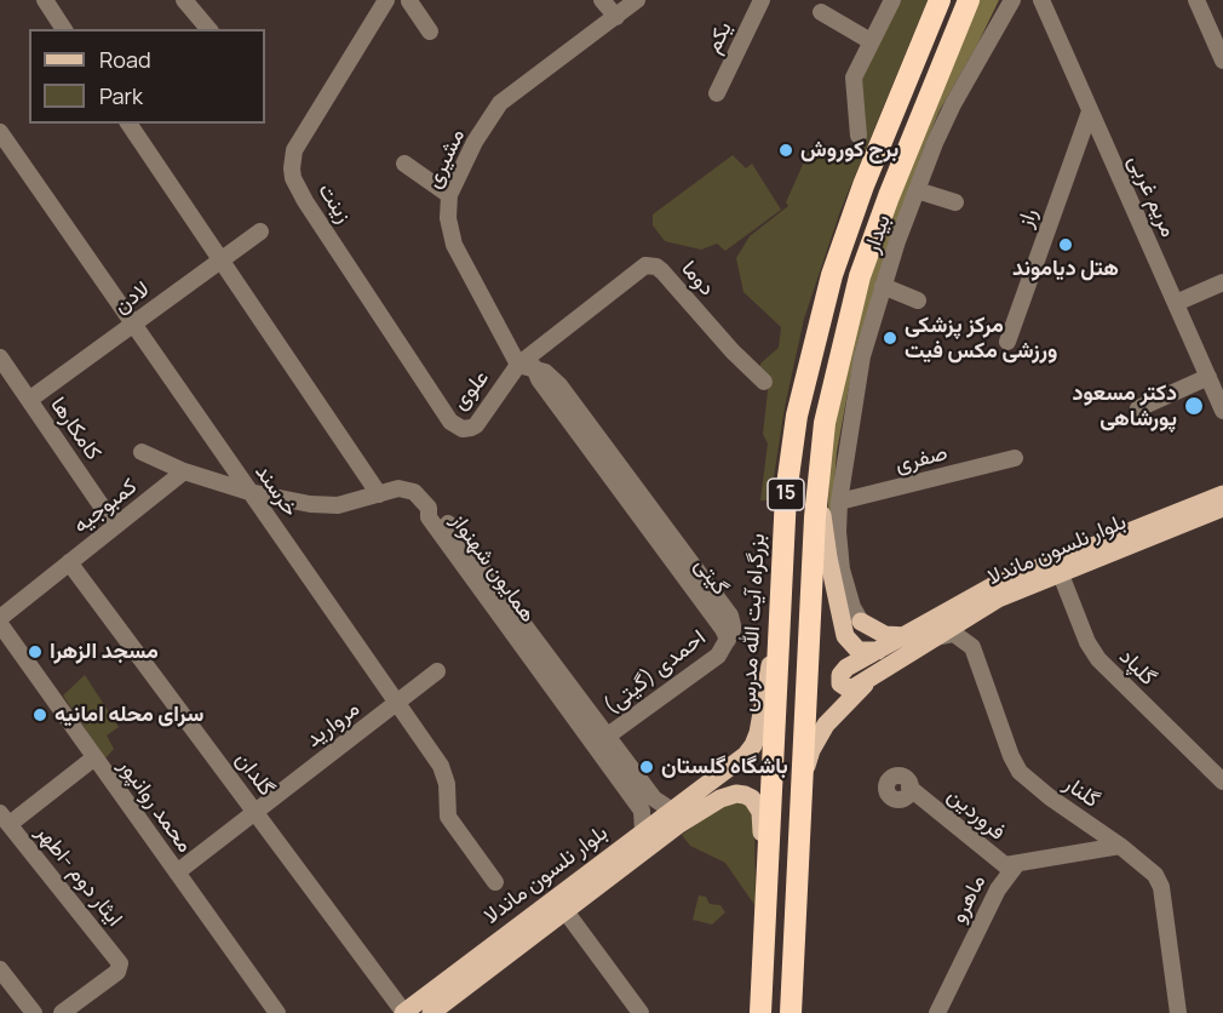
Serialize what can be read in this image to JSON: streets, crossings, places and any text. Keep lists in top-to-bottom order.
{
  "streets": {
    "highway": ["15", "بزرگراه آیت الله مدرس"],
    "main road": ["بلوار نلسون ماندلا"],
    "street": [
      "یکم",
      "مشیری",
      "مریم غربی",
      "زینت",
      "راز",
      "بیدار",
      "دوما",
      "لادن",
      "علوی",
      "کامکارها",
      "صفری",
      "خرسند",
      "کمبوجیه",
      "همایون شهنواز",
      "گیتی",
      "گلپاد",
      "احمدی (گیتی)",
      "مروارید",
      "گلدان",
      "گلنار",
      "محمد روانپور",
      "فروردین",
      "ایثار دوم -اطهر",
      "ماهرو"
    ]
  },
  "crossings": [
    ["مشیری", "دوما"],
    ["مشیری", "علوی"],
    ["مشیری", "گیتی"],
    ["مریم غربی", "راز"],
    ["زینت", "علوی"],
    ["بیدار", "صفری"],
    ["دوما", "علوی"],
    ["دوما", "گیتی"],
    ["لادن", "کامکارها"],
    ["لادن", "خرسند"],
    ["علوی", "گیتی"],
    ["کامکارها", "کمبوجیه"],
    ["خرسند", "مروارید"],
    ["کمبوجیه", "گلدان"],
    ["بلوار نلسون ماندلا", "همایون شهنواز"],
    ["بلوار نلسون ماندلا", "بزرگراه آیت الله مدرس"],
    ["بلوار نلسون ماندلا", "گلپاد"],
    ["بلوار نلسون ماندلا", "گلدان"],
    ["بلوار نلسون ماندلا", "گلنار"],
    ["همایون شهنواز", "احمدی (گیتی)"],
    ["گیتی", "احمدی (گیتی)"],
    ["مروارید", "گلدان"],
    ["مروارید", "محمد روانپور"],
    ["گلنار", "ماهرو"],
    ["فروردین", "ماهرو"]
  ],
  "places": [
    "برج کوروش",
    "هتل دیاموند",
    "مرکز پزشکی ورزشی مکس فیت",
    "دکتر مسعود پورشاهی",
    "مسجد الزهرا",
    "سرای محله امانیه",
    "باشگاه گلستان"
  ],
  "legend": ["Road", "Park"]
}
